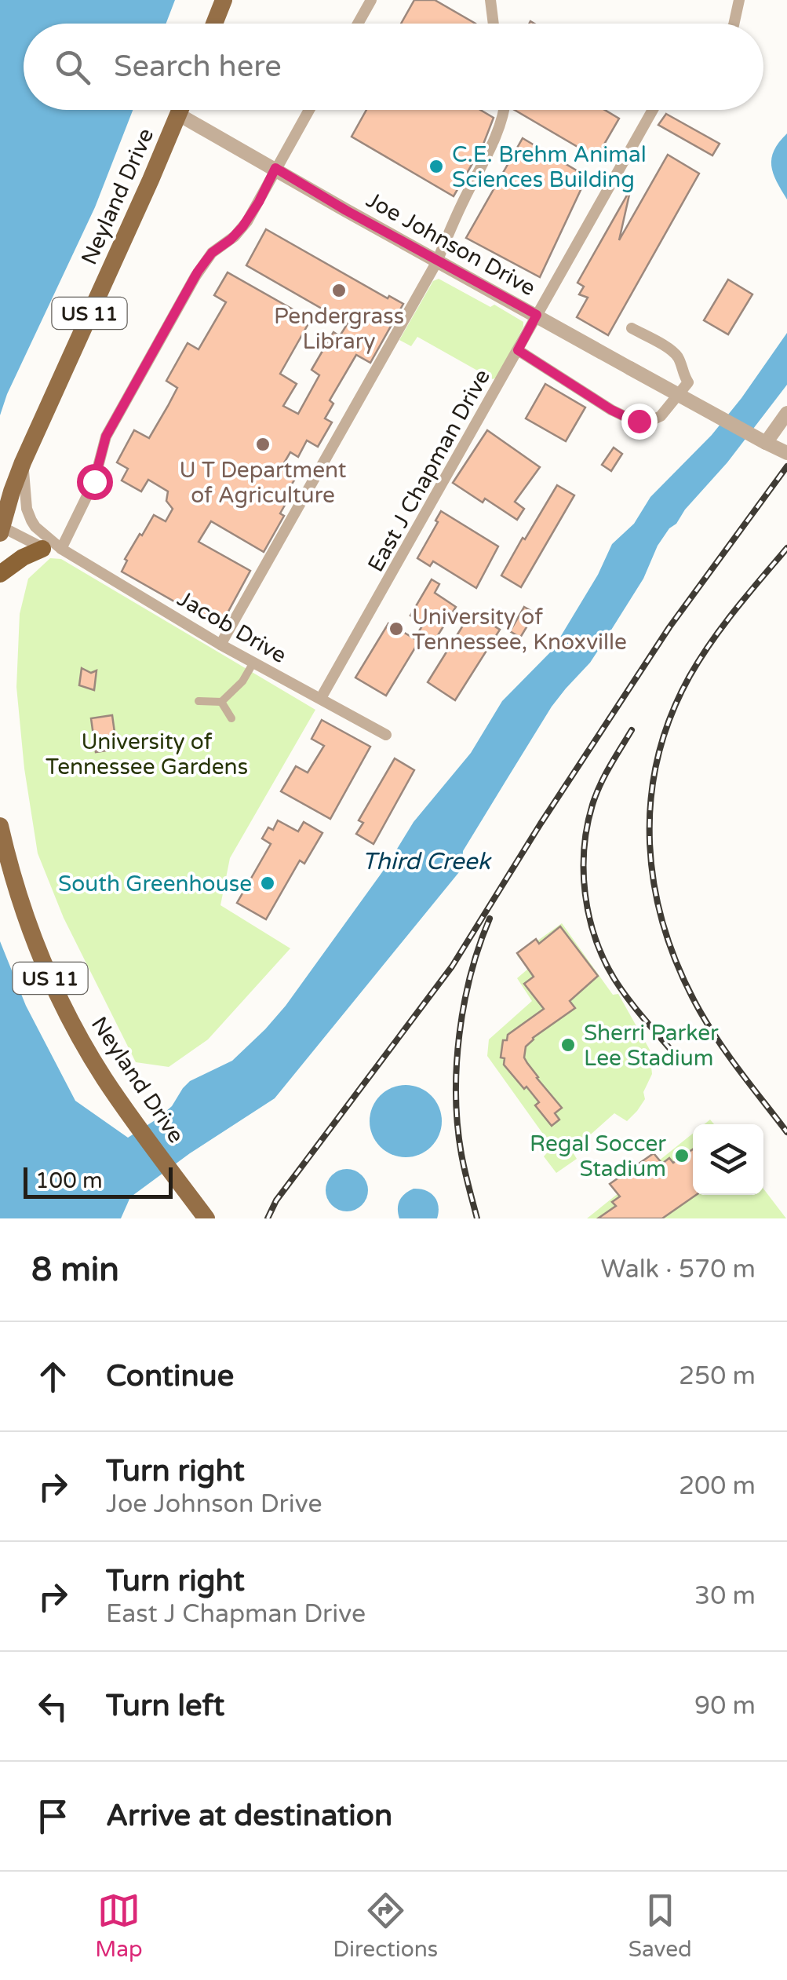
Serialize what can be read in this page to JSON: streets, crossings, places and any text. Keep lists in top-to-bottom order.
{
  "streets": {
    "main road": ["Neyland Drive", "US 11"],
    "street": ["Joe Johnson Drive", "East J Chapman Drive", "Jacob Drive"]
  },
  "crossings": [
    ["Neyland Drive", "Joe Johnson Drive"],
    ["Neyland Drive", "Jacob Drive"],
    ["Joe Johnson Drive", "East J Chapman Drive"],
    ["East J Chapman Drive", "Jacob Drive"]
  ],
  "water": ["Third Creek"],
  "parks": ["University of Tennessee Gardens"],
  "places": [
    "C.E. Brehm Animal Sciences Building",
    "Pendergrass Library",
    "U T Department of Agriculture",
    "University of Tennessee, Knoxville",
    "South Greenhouse",
    "Sherri Parker Lee Stadium",
    "Regal Soccer Stadium"
  ],
  "scale_bar": "100 m",
  "page": {
    "search": "Search here",
    "scale": "100 m",
    "heading": ["8 min", "Walk · 570 m"],
    "list": [
      ["Continue", "250 m"],
      ["Turn right", "Joe Johnson Drive", "200 m"],
      ["Turn right", "East J Chapman Drive", "30 m"],
      ["Turn left", "90 m"],
      "Arrive at destination"
    ],
    "nav": ["Map", "Directions", "Saved"]
  }
}
